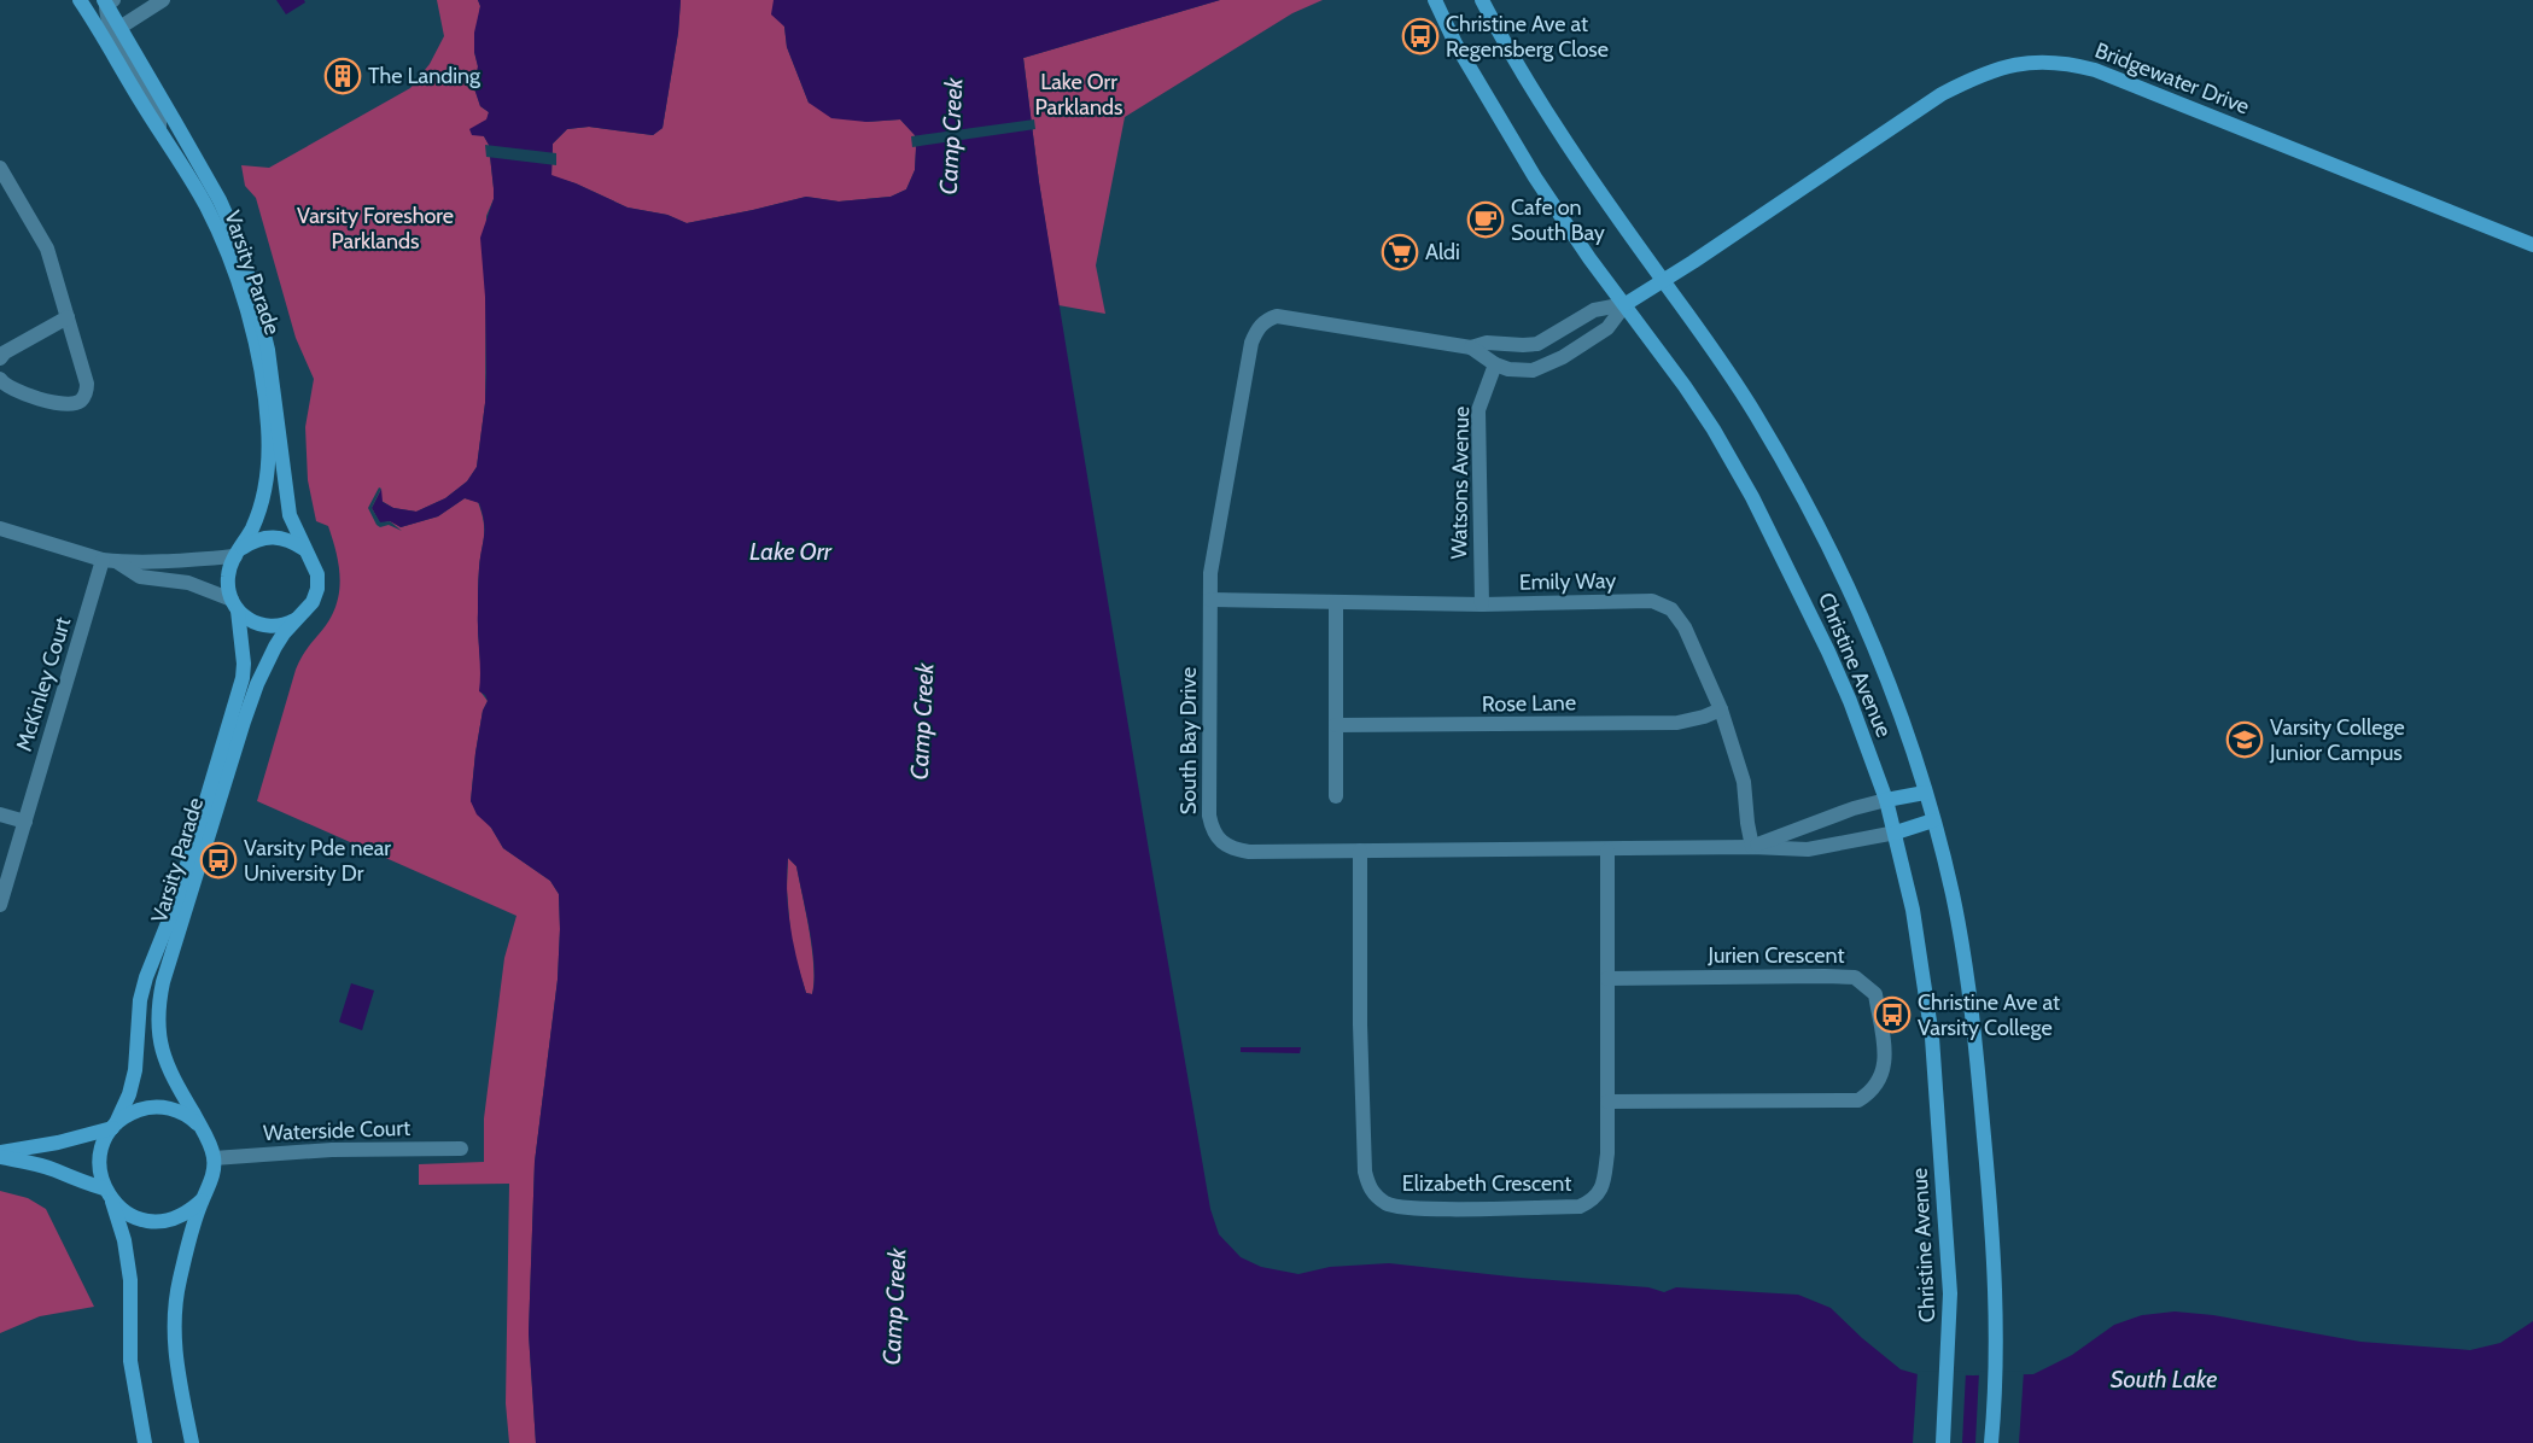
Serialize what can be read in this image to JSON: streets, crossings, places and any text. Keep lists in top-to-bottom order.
{
  "streets": {
    "street": [
      "Bridgewater Drive",
      "Varsity Parade",
      "Watsons Avenue",
      "Emily Way",
      "Christine Avenue",
      "McKinley Court",
      "Rose Lane",
      "South Bay Drive",
      "Jurien Crescent",
      "Waterside Court",
      "Elizabeth Crescent"
    ]
  },
  "crossings": [
    ["Bridgewater Drive", "Christine Avenue"],
    ["Bridgewater Drive", "South Bay Drive"],
    ["Varsity Parade", "Waterside Court"],
    ["Watsons Avenue", "Emily Way"],
    ["Watsons Avenue", "South Bay Drive"],
    ["Emily Way", "Rose Lane"],
    ["Emily Way", "South Bay Drive"],
    ["Christine Avenue", "South Bay Drive"],
    ["South Bay Drive", "Elizabeth Crescent"],
    ["Jurien Crescent", "Elizabeth Crescent"]
  ],
  "water": ["Camp Creek", "Lake Orr", "South Lake"],
  "parks": ["Lake Orr Parklands", "Varsity Foreshore Parklands"],
  "places": {
    "bus stop": ["Christine Ave at Regensberg Close", "Varsity Pde near University Dr", "Christine Ave at Varsity College"],
    "building": ["The Landing"],
    "cafe": ["Cafe on South Bay"],
    "supermarket": ["Aldi"],
    "school or university": ["Varsity College Junior Campus"]
  }
}
